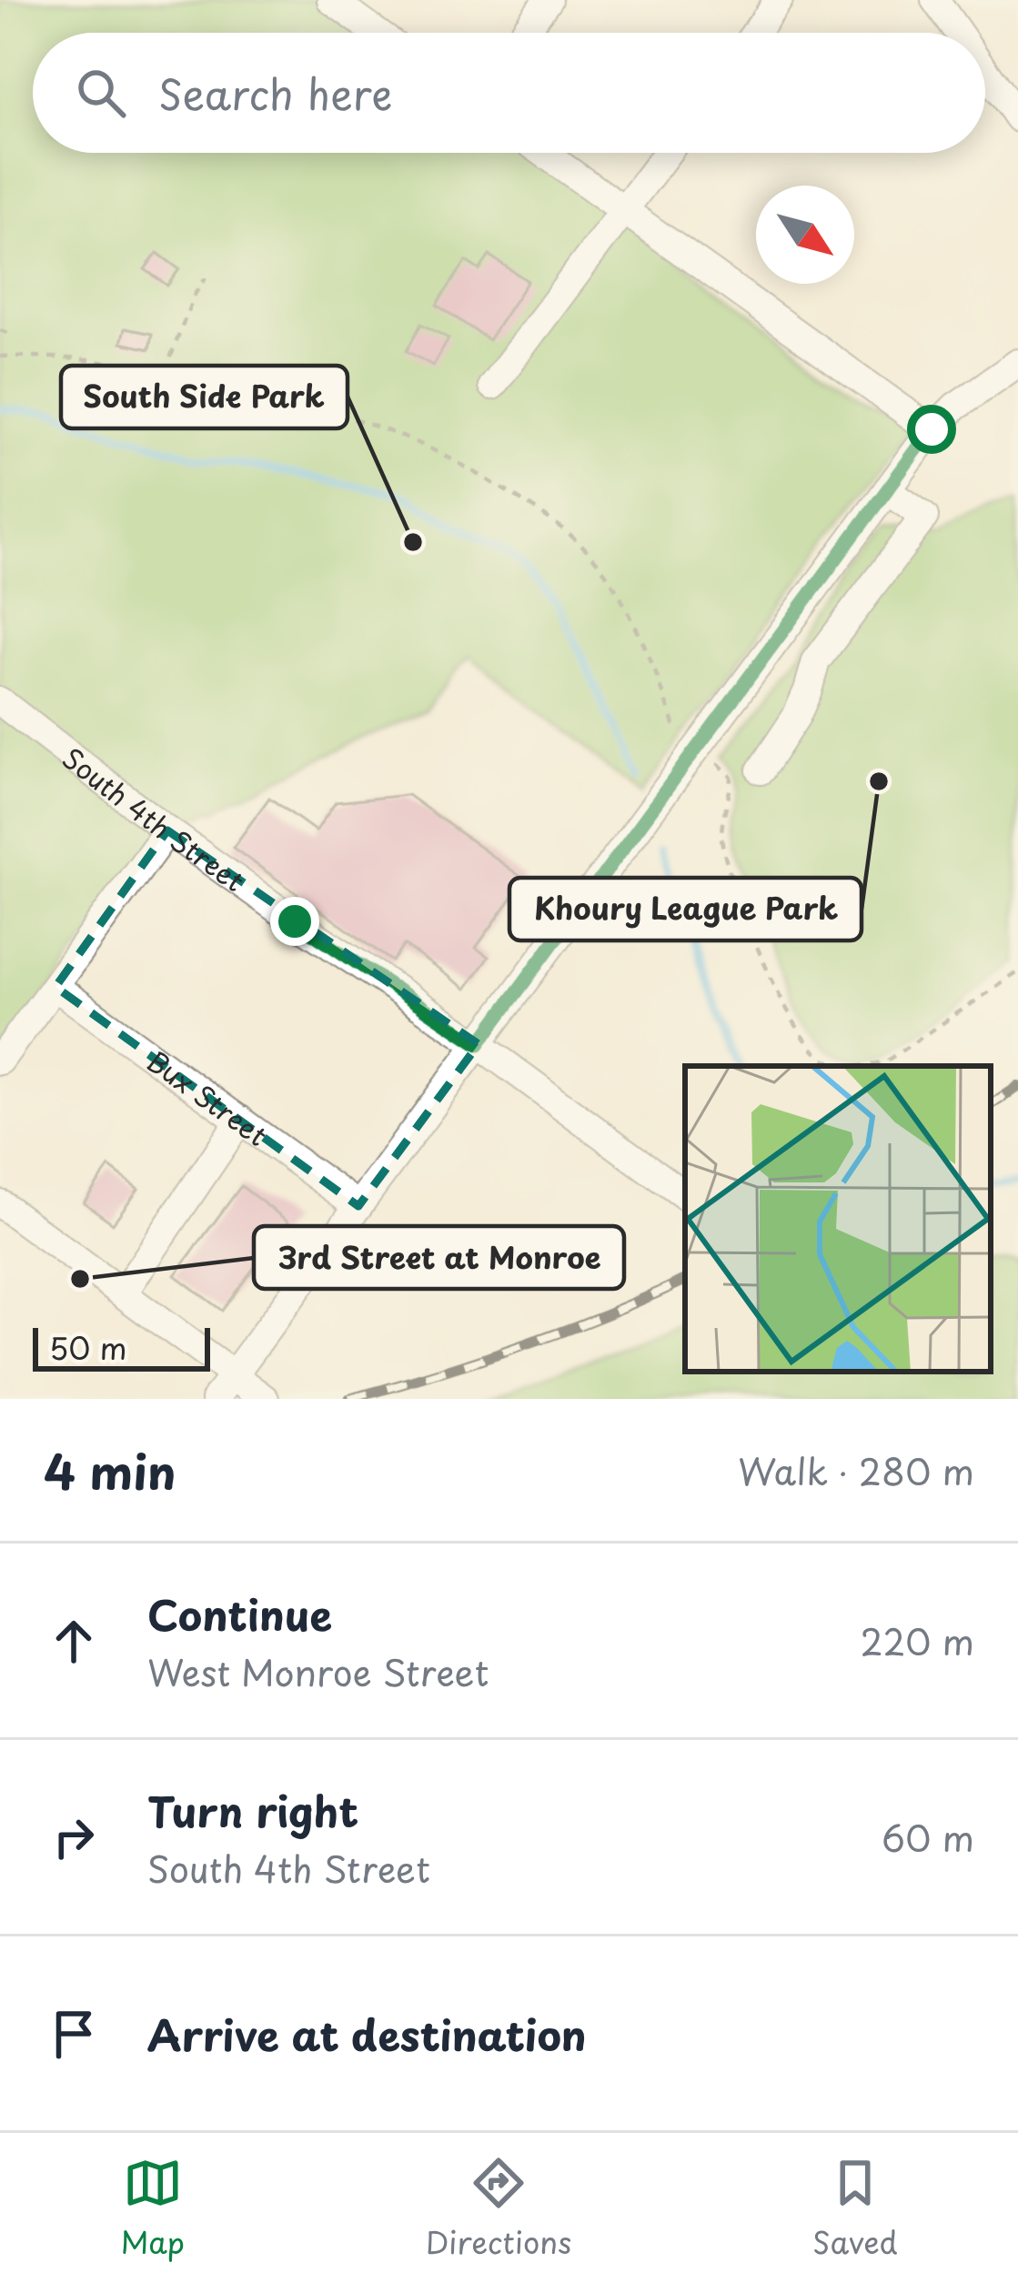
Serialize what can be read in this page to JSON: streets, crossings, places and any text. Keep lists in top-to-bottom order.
{
  "streets": {
    "street": ["South 4th Street", "Bux Street"]
  },
  "places": ["South Side Park", "Khoury League Park", "3rd Street at Monroe"],
  "scale_bar": "50 m",
  "north": "bottom right",
  "page": {
    "search": "Search here",
    "scale": "50 m",
    "heading": ["4 min", "Walk · 280 m"],
    "list": [
      ["Continue", "West Monroe Street", "220 m"],
      ["Turn right", "South 4th Street", "60 m"],
      "Arrive at destination"
    ],
    "nav": ["Map", "Directions", "Saved"]
  }
}
